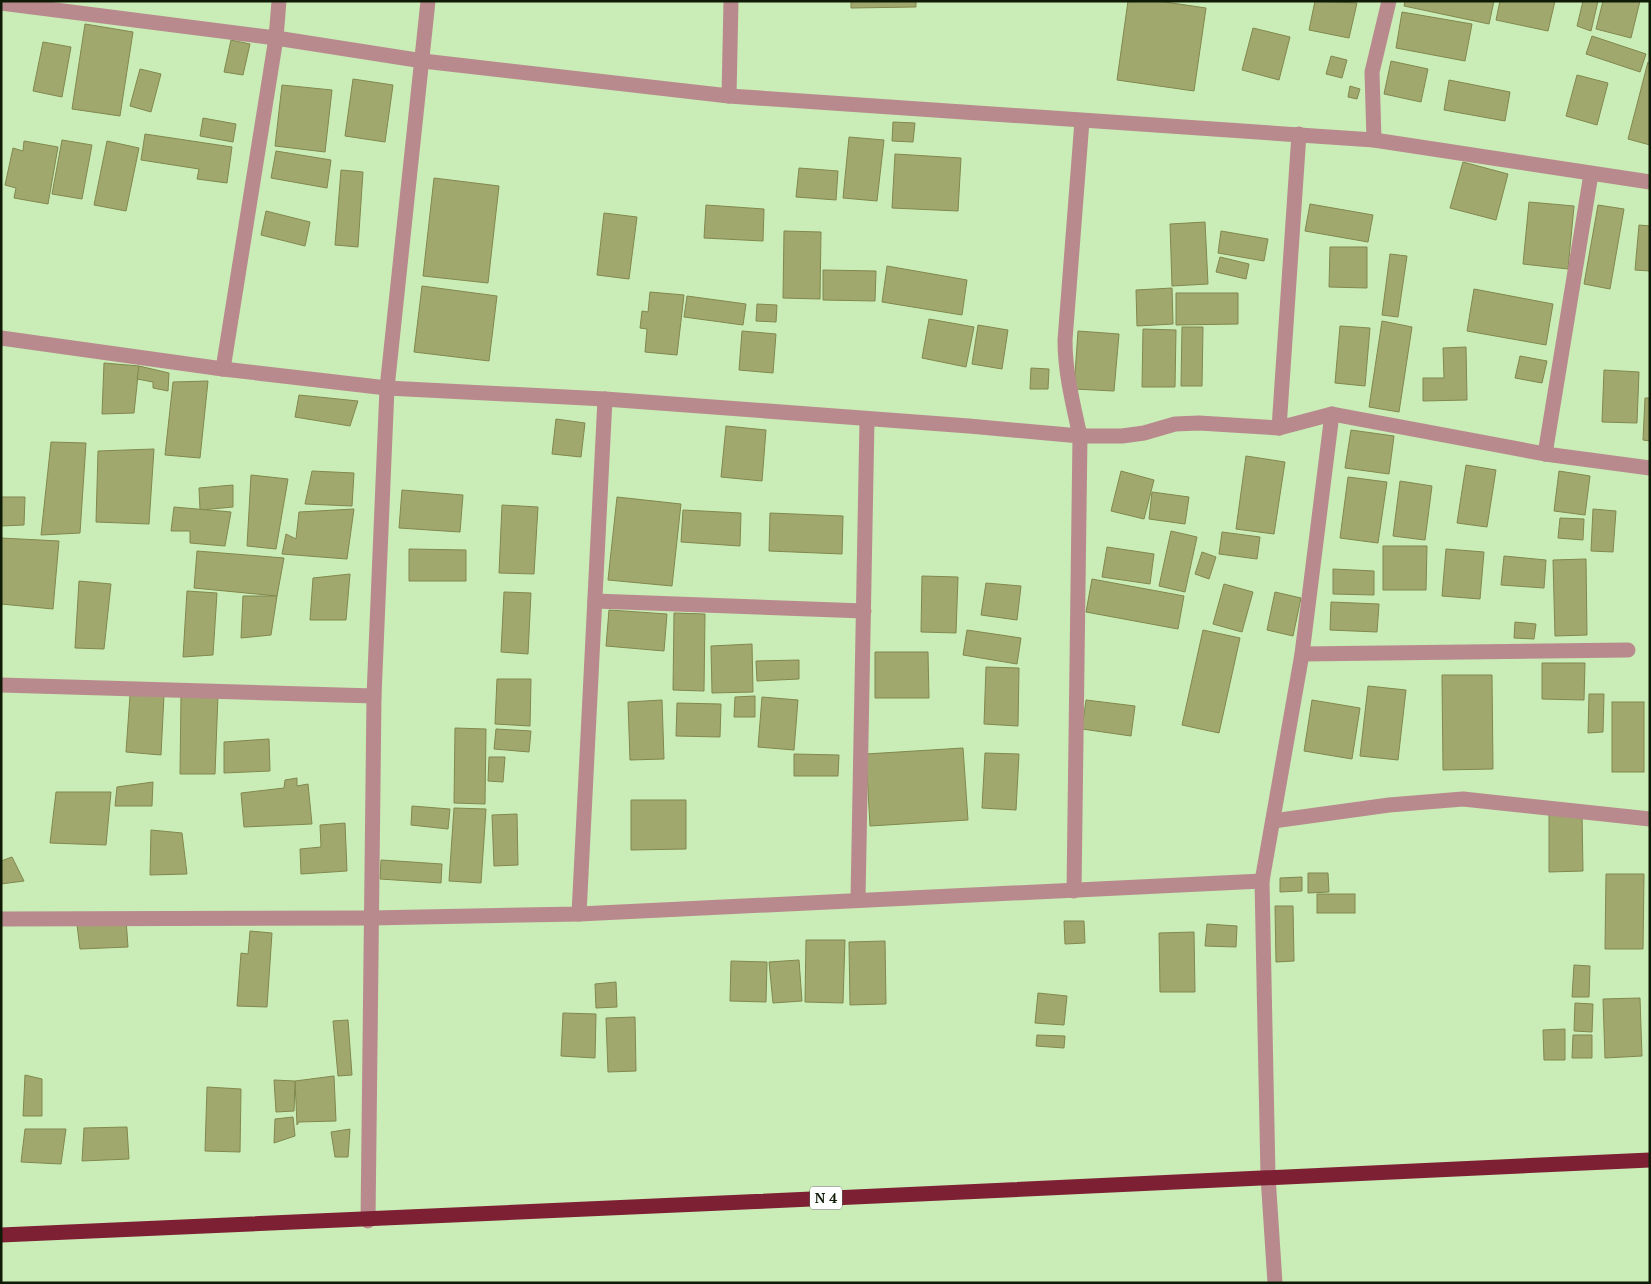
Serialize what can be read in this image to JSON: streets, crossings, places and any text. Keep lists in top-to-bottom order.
{
  "streets": {
    "highway": ["N 4"]
  }
}
